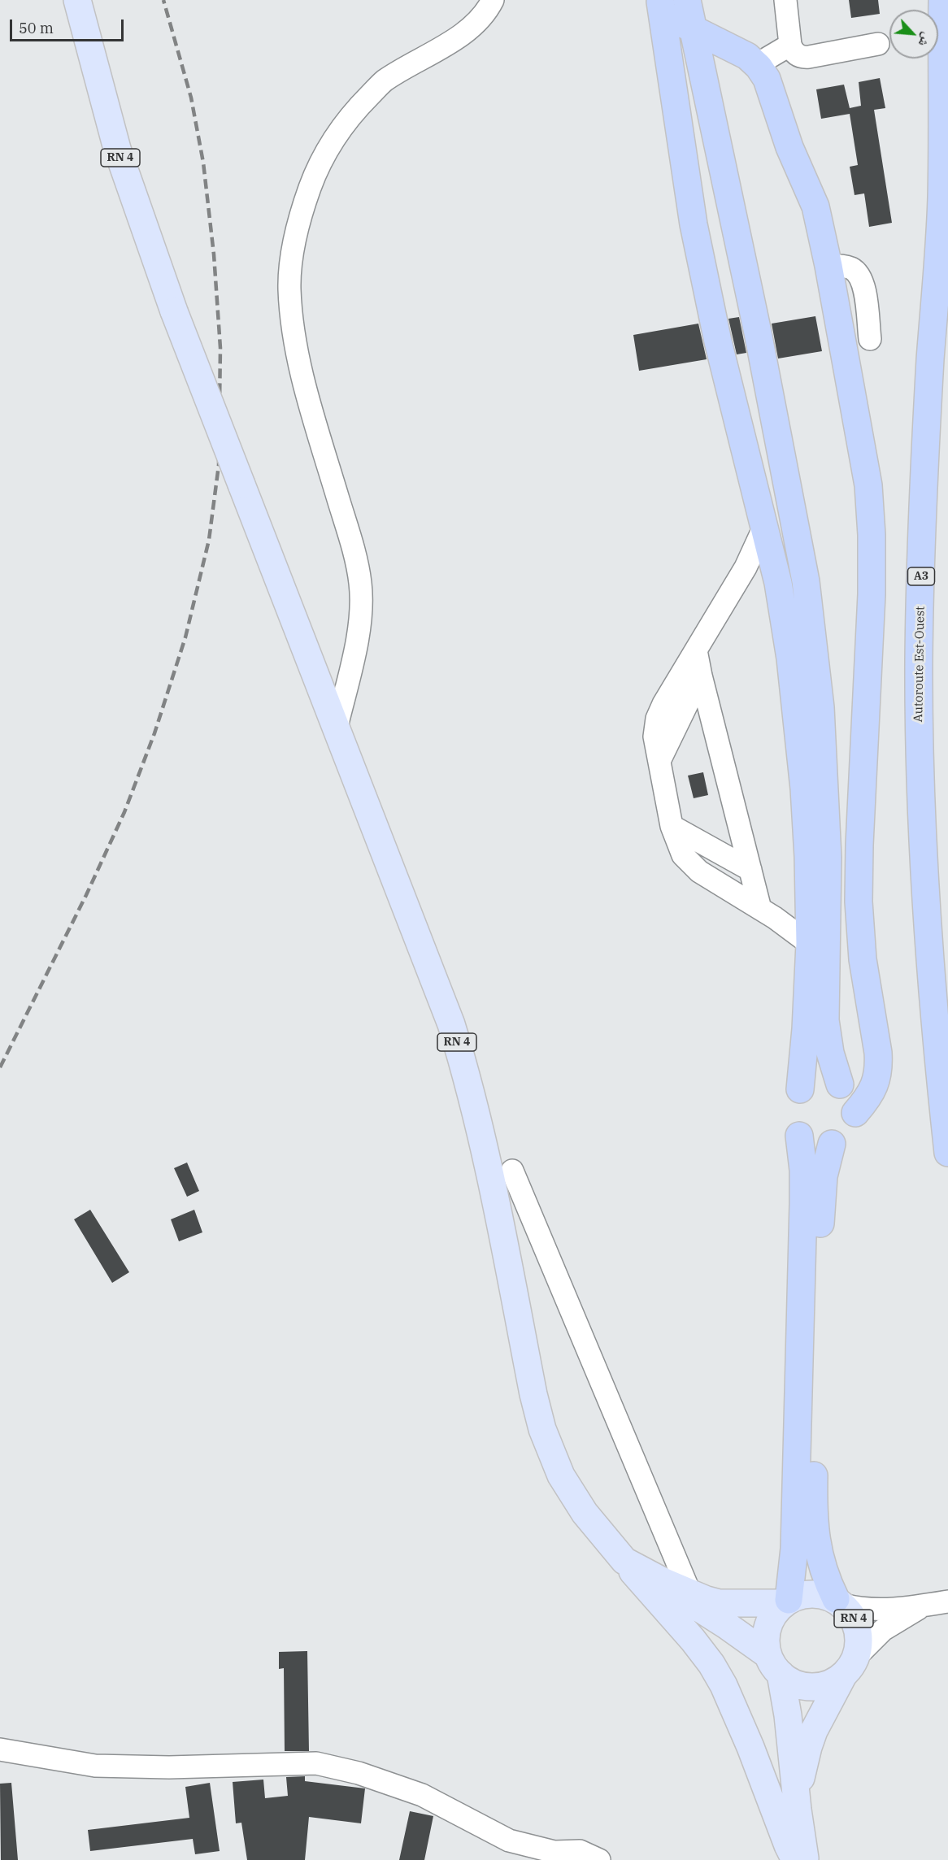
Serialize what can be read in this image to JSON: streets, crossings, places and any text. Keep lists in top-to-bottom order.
{
  "streets": {
    "highway": ["A3", "Autoroute Est-Ouest"],
    "main road": ["RN 4"]
  },
  "scale_bar": "50 m",
  "north": "bottom right"
}
